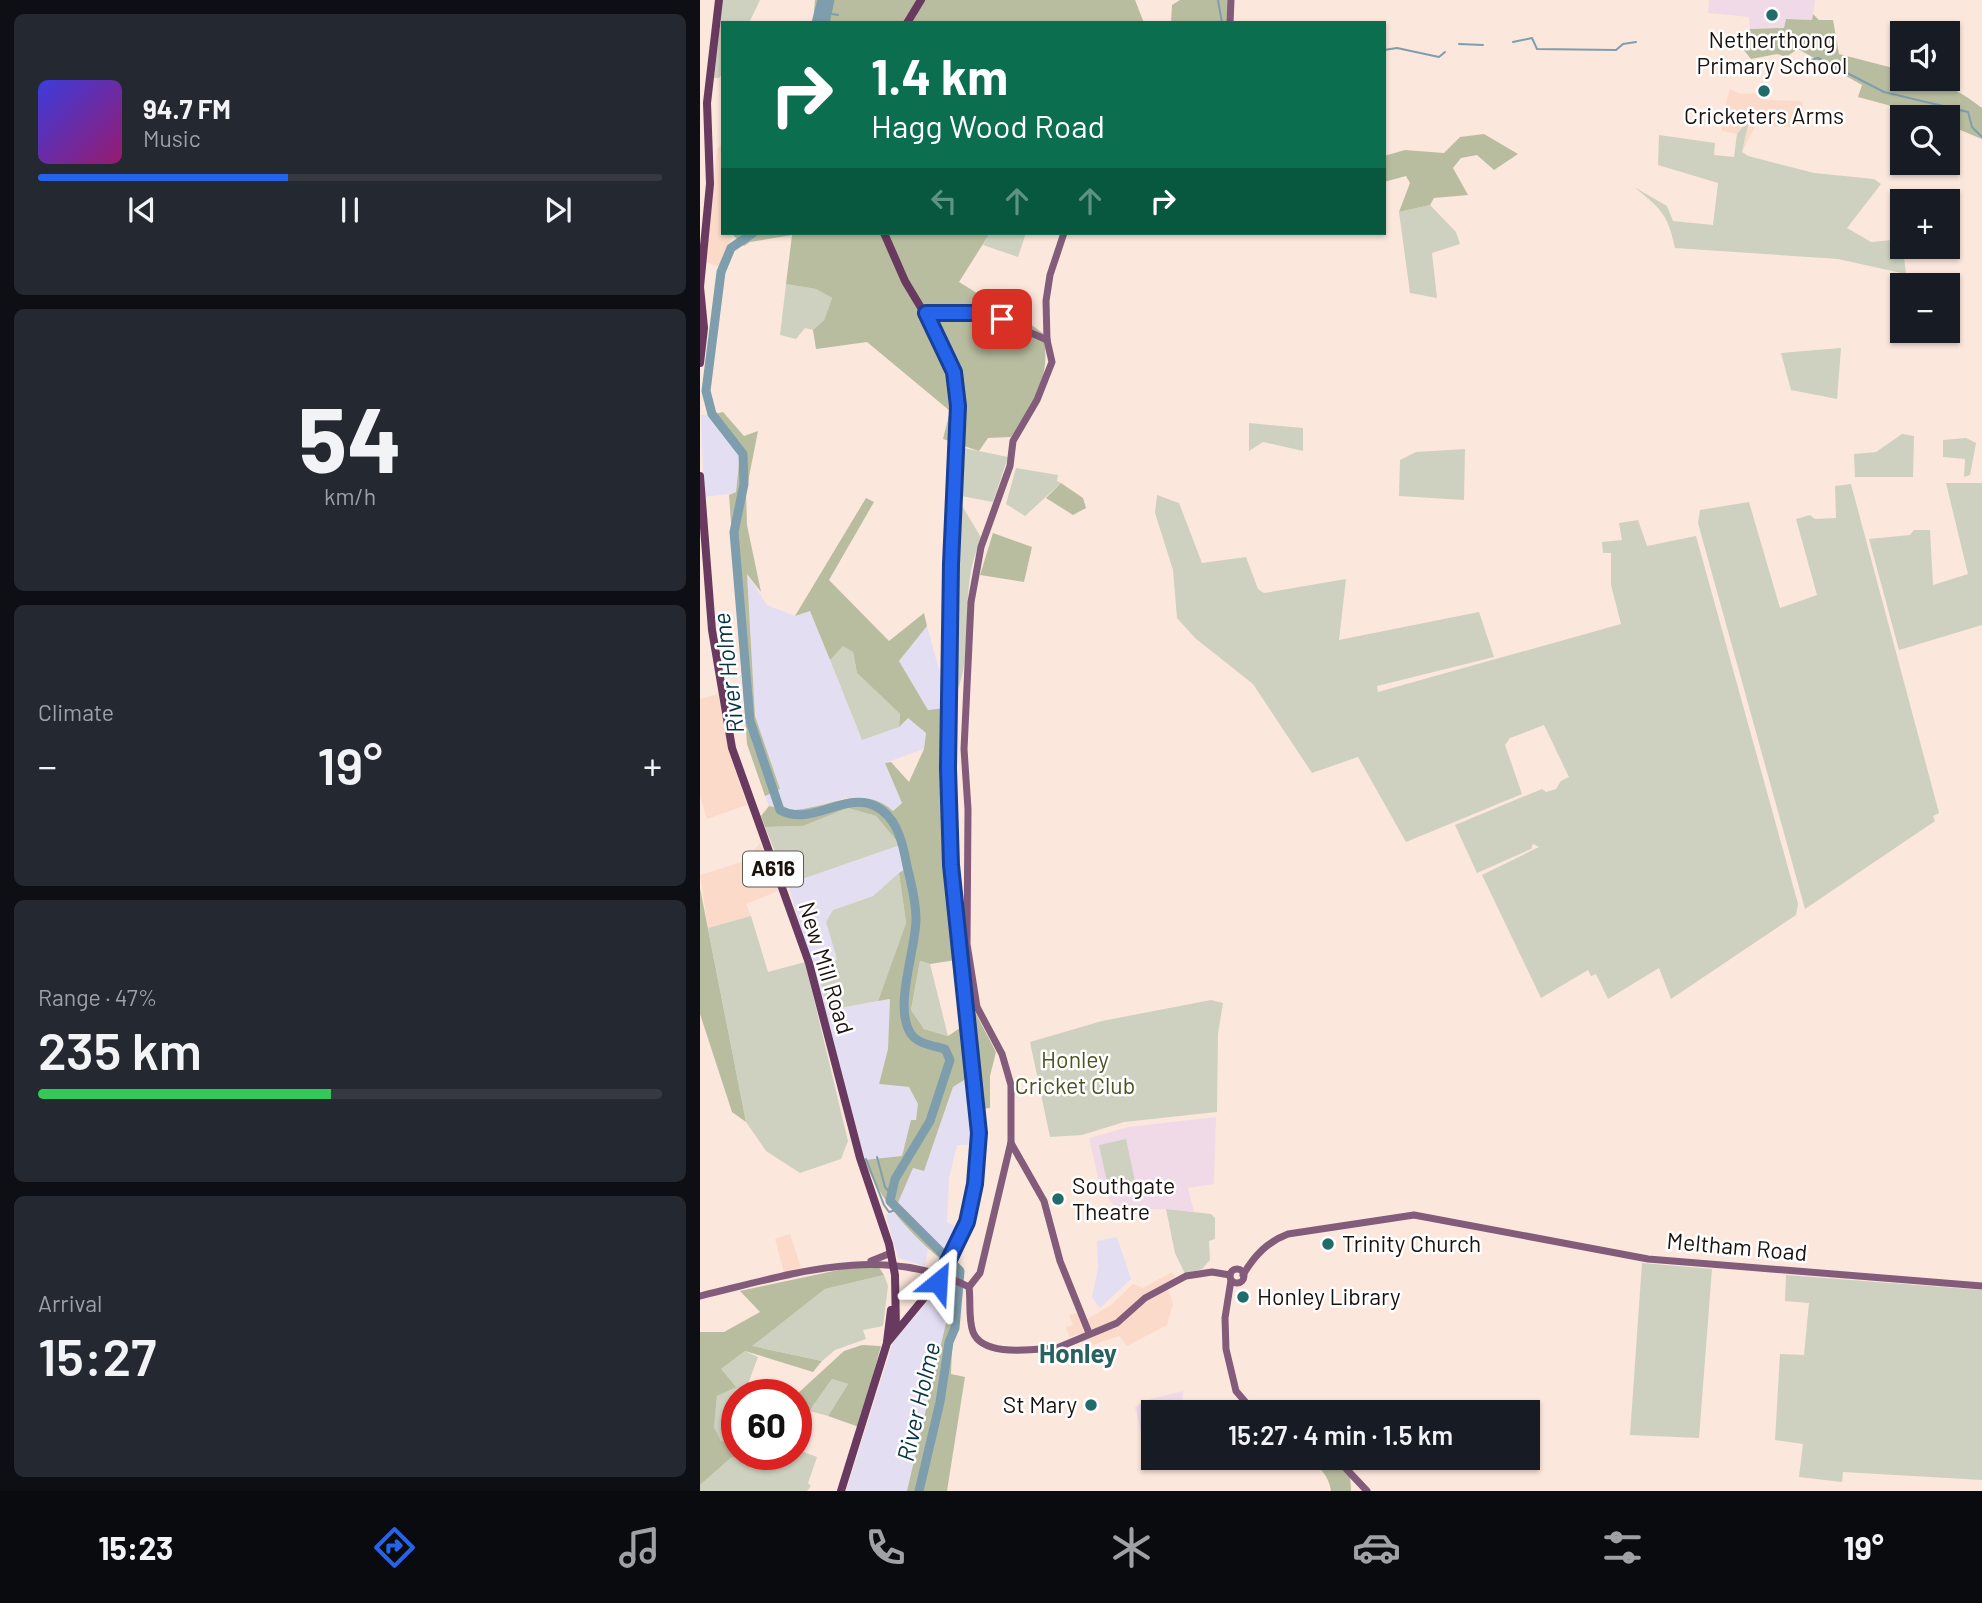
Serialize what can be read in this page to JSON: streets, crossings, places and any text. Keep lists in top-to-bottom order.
{
  "streets": {
    "main road": ["A616", "New Mill Road"],
    "street": ["Meltham Road"]
  },
  "crossings": [
    ["A616", "New Mill Road"]
  ],
  "districts": ["Honley"],
  "water": ["River Holme"],
  "parks": ["Honley Cricket Club"],
  "places": [
    "Netherthong Primary School",
    "Cricketers Arms",
    "Southgate Theatre",
    "Trinity Church",
    "Honley Library",
    "St Mary"
  ],
  "page": {
    "map_buttons": ["+", "−"],
    "turn": ["1.4 km", "Hagg Wood Road"],
    "song": ["94.7 FM", "Music"],
    "tile": [
      ["54", "km/h"],
      "Climate",
      ["Range · 47%", "235 km"],
      ["Arrival", "15:27"]
    ],
    "heat": ["−", "19°", "+"],
    "limit": "60",
    "trip": "15:27 · 4 min · 1.5 km",
    "tabs": ["15:23", "19°"]
  }
}
